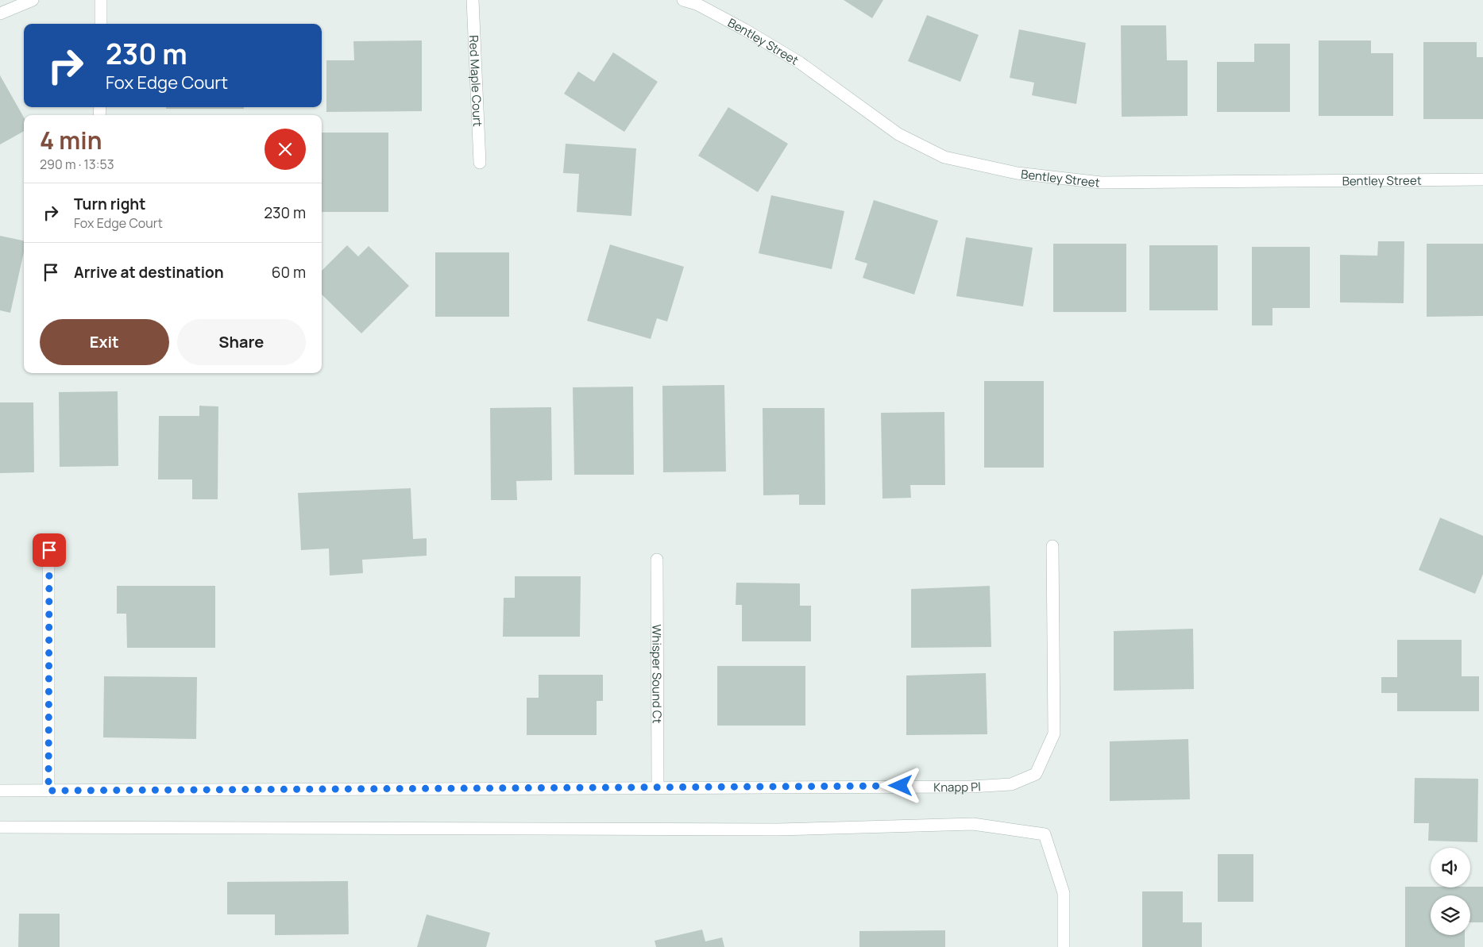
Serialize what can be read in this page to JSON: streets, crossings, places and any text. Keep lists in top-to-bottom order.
{
  "streets": {
    "street": [
      "Bentley Street",
      "Red Maple Court",
      "Whisper Sound Ct",
      "Knapp Pl"
    ]
  },
  "crossings": [
    ["Whisper Sound Ct", "Knapp Pl"]
  ],
  "page": {
    "turn": ["230 m", "Fox Edge Court"],
    "heading": ["4 min", "290 m · 13:53"],
    "list": [
      {
        "name": "Turn right",
        "note": "Fox Edge Court",
        "value": "230 m"
      },
      {
        "name": "Arrive at destination",
        "value": "60 m"
      }
    ],
    "buttons": ["Exit", "Share"]
  }
}
